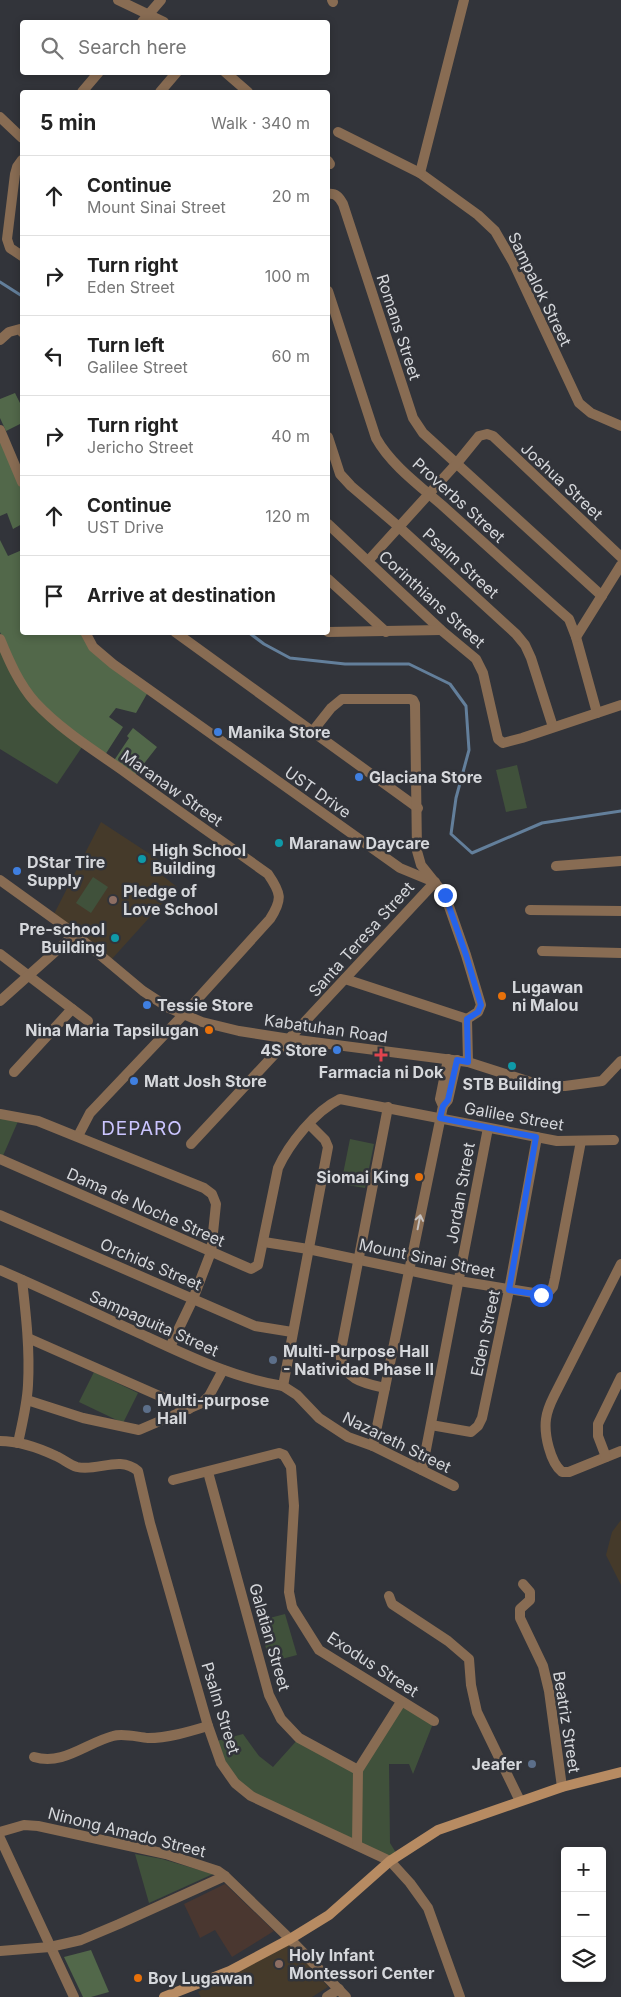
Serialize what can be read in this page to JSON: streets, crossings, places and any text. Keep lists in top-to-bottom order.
{
  "streets": {
    "street": [
      "Sampalok Street",
      "Romans Street",
      "Joshua Street",
      "Proverbs Street",
      "Psalm Street",
      "Corinthians Street",
      "Maranaw Street",
      "UST Drive",
      "Santa Teresa Street",
      "Kabatuhan Road",
      "Galilee Street",
      "Jordan Street",
      "Dama de Noche Street",
      "Mount Sinai Street",
      "Orchids Street",
      "Sampaguita Street",
      "Eden Street",
      "Nazareth Street",
      "Galatian Street",
      "Exodus Street",
      "Beatriz Street",
      "Ninong Amado Street"
    ]
  },
  "crossings": [
    ["Romans Street", "Joshua Street"],
    ["Psalm Street", "Corinthians Street"],
    ["Maranaw Street", "Kabatuhan Road"],
    ["UST Drive", "Santa Teresa Street"],
    ["Santa Teresa Street", "Kabatuhan Road"],
    ["Galilee Street", "Jordan Street"],
    ["Galilee Street", "Dama de Noche Street"],
    ["Galilee Street", "Mount Sinai Street"],
    ["Galilee Street", "Eden Street"],
    ["Jordan Street", "Mount Sinai Street"],
    ["Jordan Street", "Eden Street"],
    ["Jordan Street", "Nazareth Street"],
    ["Dama de Noche Street", "Mount Sinai Street"],
    ["Mount Sinai Street", "Eden Street"],
    ["Sampaguita Street", "Nazareth Street"],
    ["Galatian Street", "Exodus Street"]
  ],
  "districts": ["DEPARO"],
  "places": {
    "other": [
      "Manika Store",
      "Glaciana Store",
      "Maranaw Daycare",
      "High School Building",
      "DStar Tire Supply",
      "Pledge of Love School",
      "Pre-school Building",
      "Lugawan ni Malou",
      "Tessie Store",
      "Nina Maria Tapsilugan",
      "4S Store",
      "STB Building",
      "Matt Josh Store",
      "Siomai King",
      "Multi-Purpose Hall - Natividad Phase II",
      "Multi-purpose Hall",
      "Jeafer",
      "Holy Infant Montessori Center",
      "Boy Lugawan"
    ],
    "health": ["Farmacia ni Dok"]
  },
  "page": {
    "search": "Search here",
    "heading": ["5 min", "Walk · 340 m"],
    "list": [
      ["Continue", "Mount Sinai Street", "20 m"],
      ["Turn right", "Eden Street", "100 m"],
      ["Turn left", "Galilee Street", "60 m"],
      ["Turn right", "Jericho Street", "40 m"],
      ["Continue", "UST Drive", "120 m"],
      "Arrive at destination"
    ],
    "map_buttons": ["+", "−"]
  }
}
